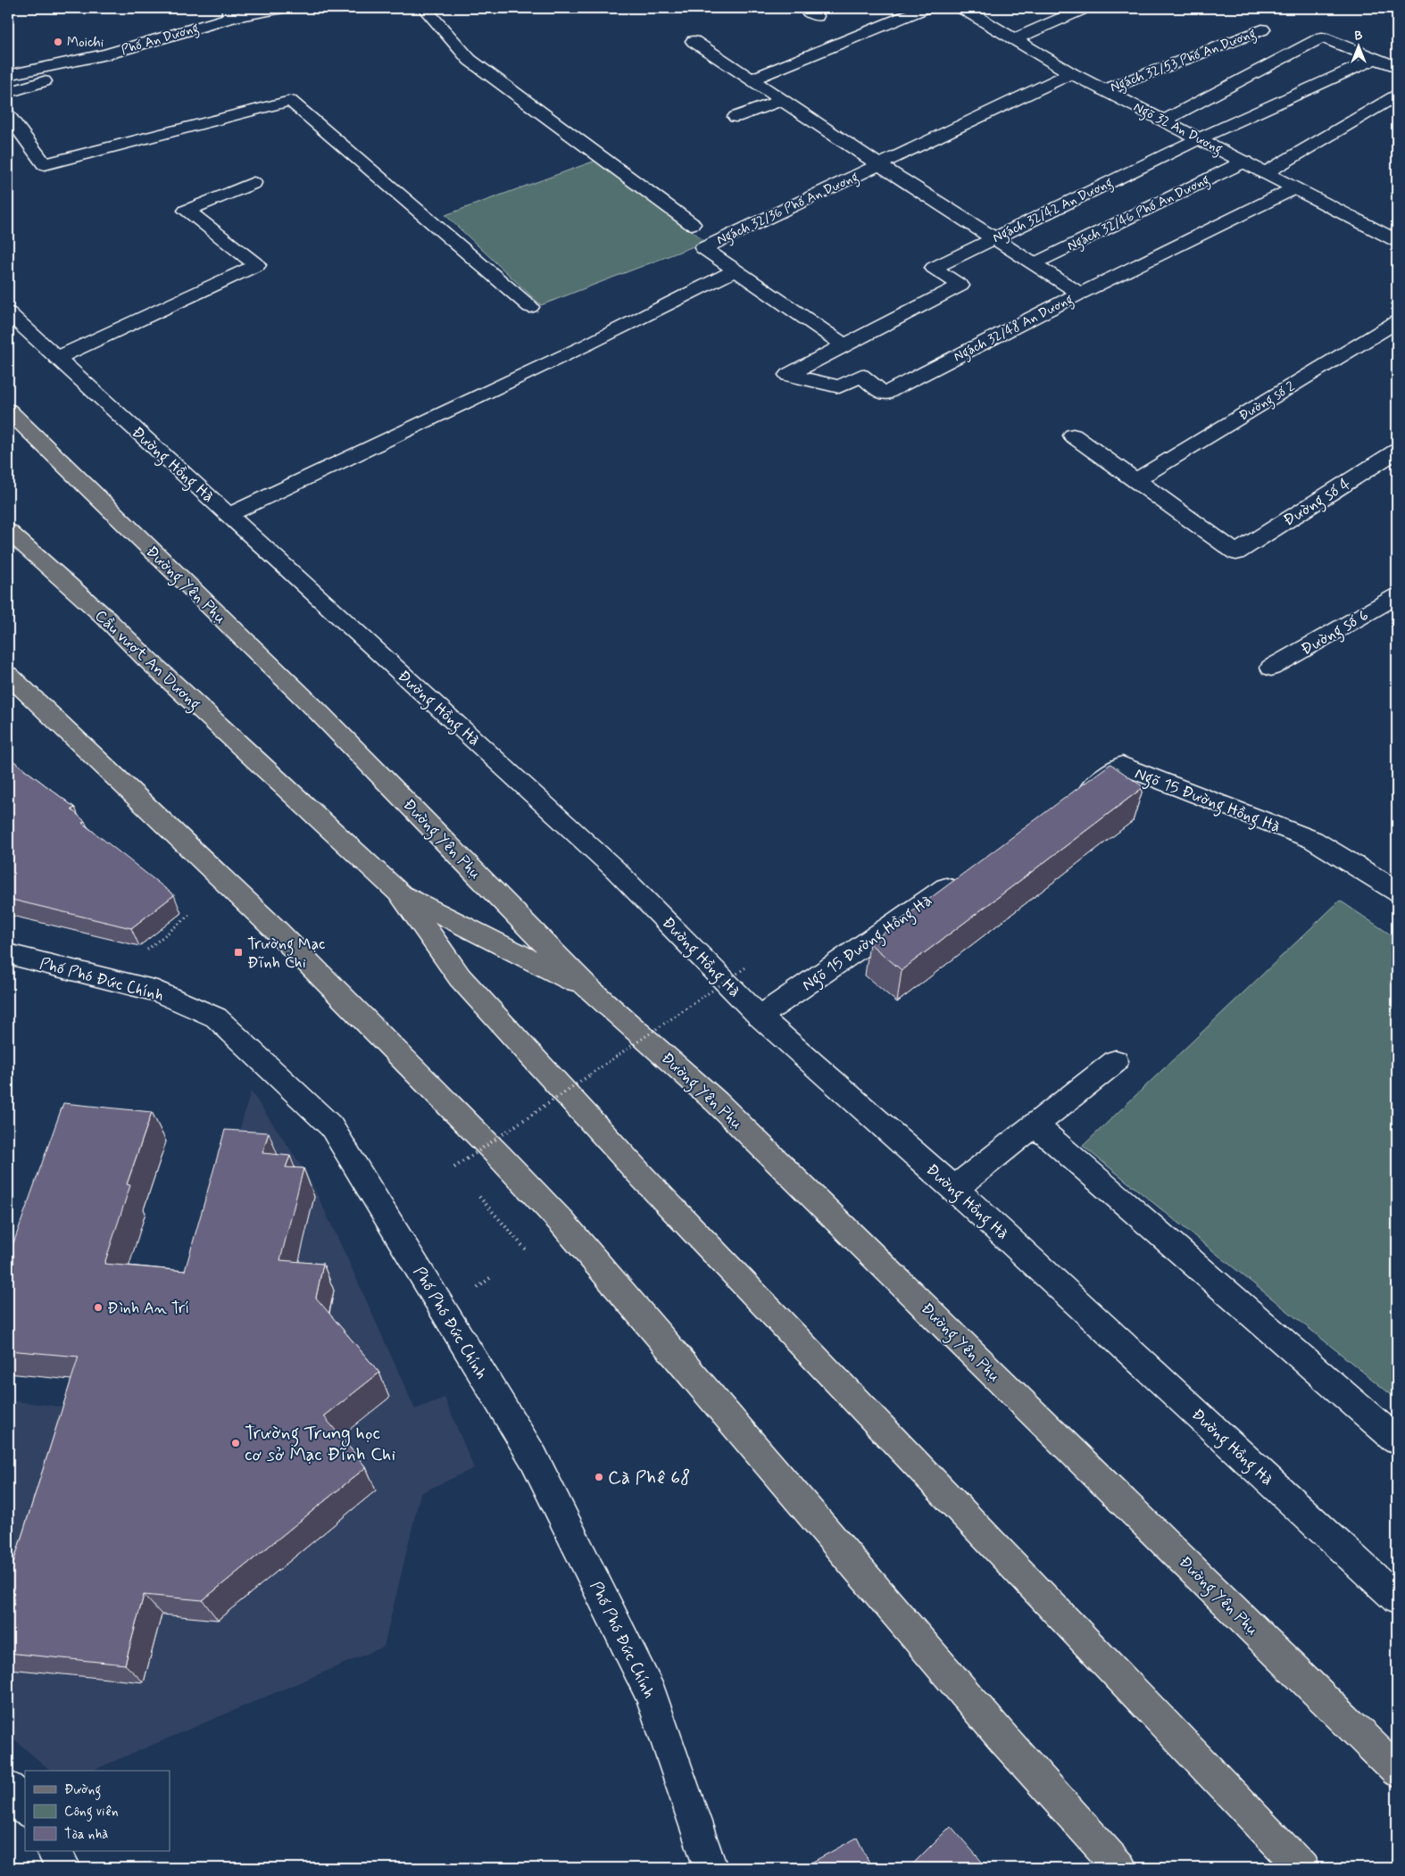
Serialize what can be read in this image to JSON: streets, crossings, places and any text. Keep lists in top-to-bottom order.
{
  "streets": {
    "main road": ["Đường Yên Phụ", "Cầu vượt An Dương"],
    "street": [
      "Phố An Dương",
      "Ngách 32/53 Phố An Dương",
      "Ngõ 32 An Dương",
      "Ngách 32/36 Phố An Dương",
      "Ngách 32/42 An Dương",
      "Ngách 32/46 Phố An Dương",
      "Ngách 32/48 An Dương",
      "Đường số 2",
      "Đường Hồng Hà",
      "Đường số 4",
      "Đường số 6",
      "Ngõ 15 Đường Hồng Hà",
      "Phố Phó Đức Chính"
    ]
  },
  "crossings": [
    ["Ngách 32/53 Phố An Dương", "Ngõ 32 An Dương"],
    ["Ngõ 32 An Dương", "Ngách 32/36 Phố An Dương"],
    ["Ngõ 32 An Dương", "Ngách 32/42 An Dương"],
    ["Ngõ 32 An Dương", "Ngách 32/46 Phố An Dương"],
    ["Ngõ 32 An Dương", "Ngách 32/48 An Dương"],
    ["Ngách 32/36 Phố An Dương", "Ngách 32/42 An Dương"],
    ["Ngách 32/36 Phố An Dương", "Ngách 32/48 An Dương"],
    ["Ngách 32/42 An Dương", "Ngách 32/48 An Dương"],
    ["Đường số 2", "Đường số 4"],
    ["Đường Hồng Hà", "Ngõ 15 Đường Hồng Hà"]
  ],
  "places": {
    "other": [
      "Moichi",
      "Đình An Trí",
      "Trường Trung học cơ sở Mạc Đĩnh Chi",
      "Cà Phê 68"
    ],
    "transit": ["Trường Mạc Đĩnh Chi"]
  },
  "legend": ["Đường", "Công viên", "Tòa nhà"],
  "north": "top"
}
